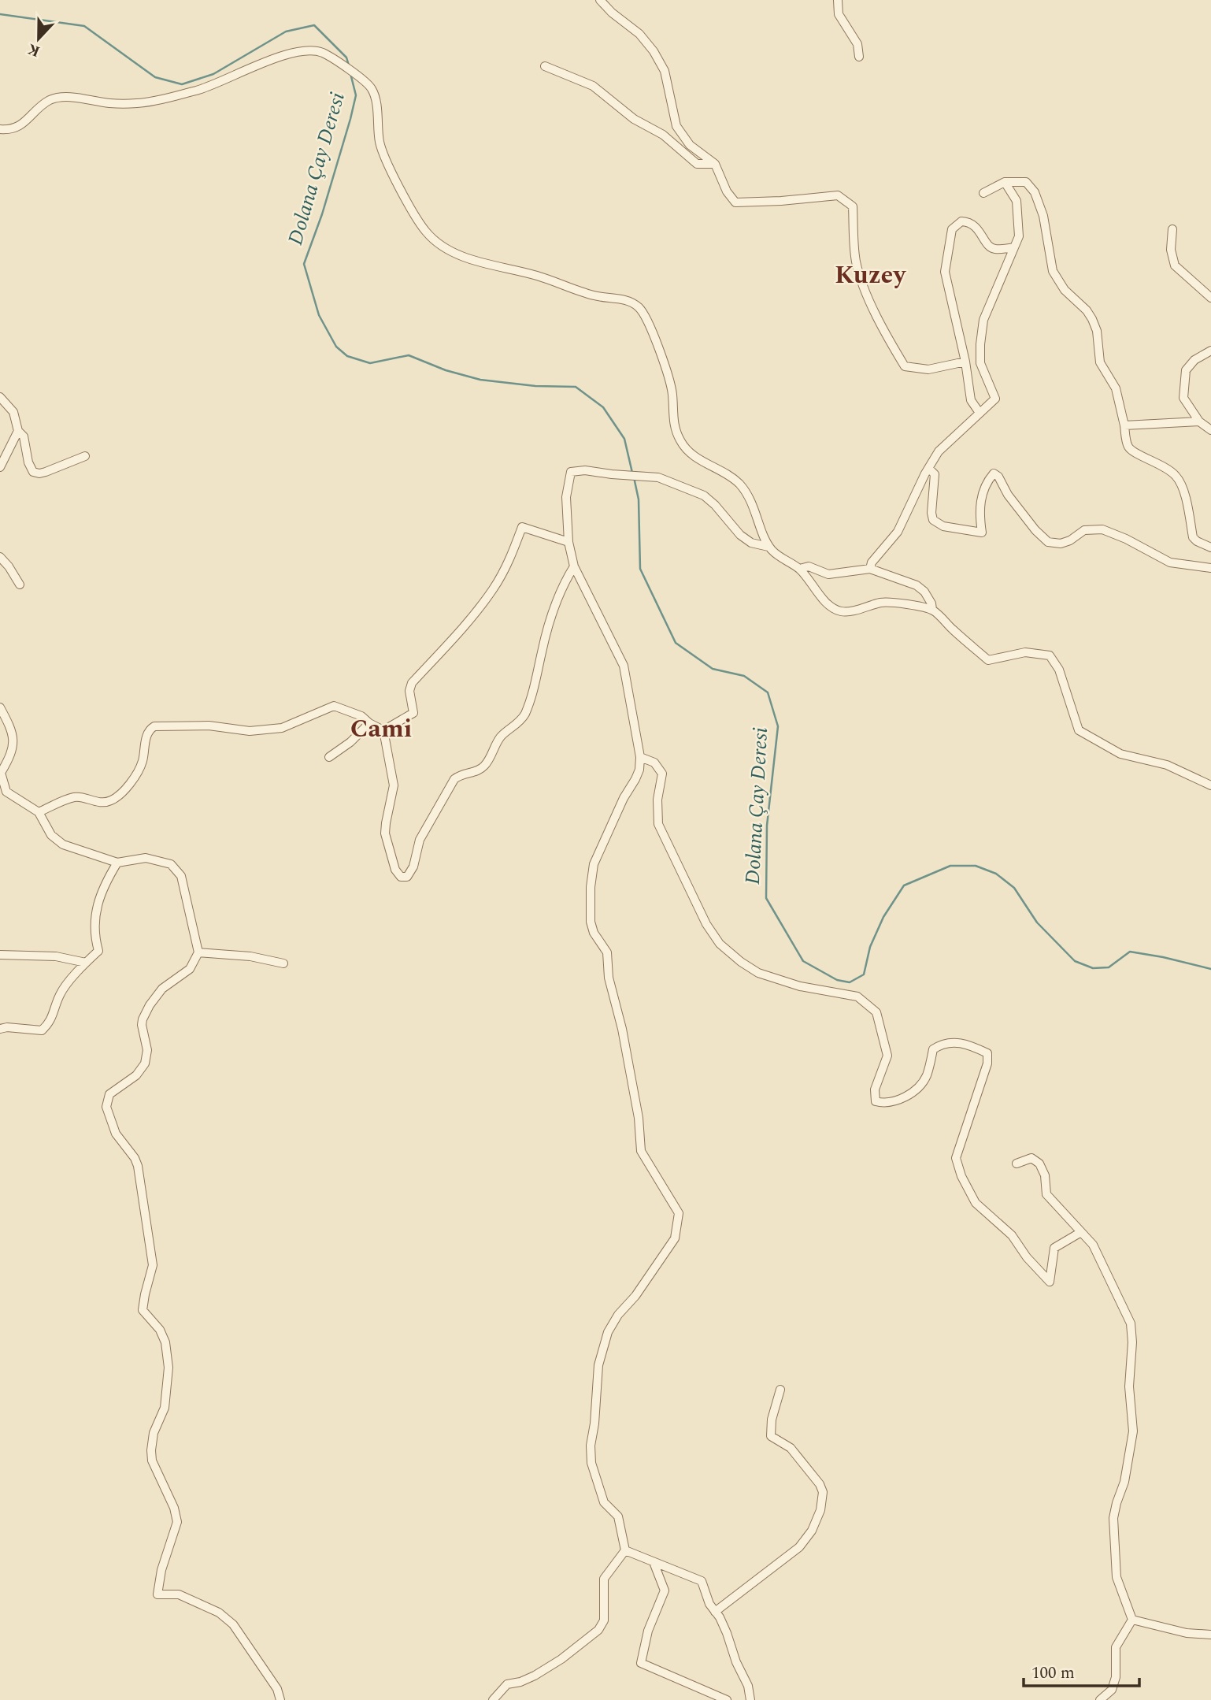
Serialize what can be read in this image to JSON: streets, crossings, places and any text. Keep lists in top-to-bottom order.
{
  "districts": ["Kuzey", "Cami"],
  "water": ["Dolana Çay Deresi"],
  "scale_bar": "100 m",
  "north": "bottom"
}
